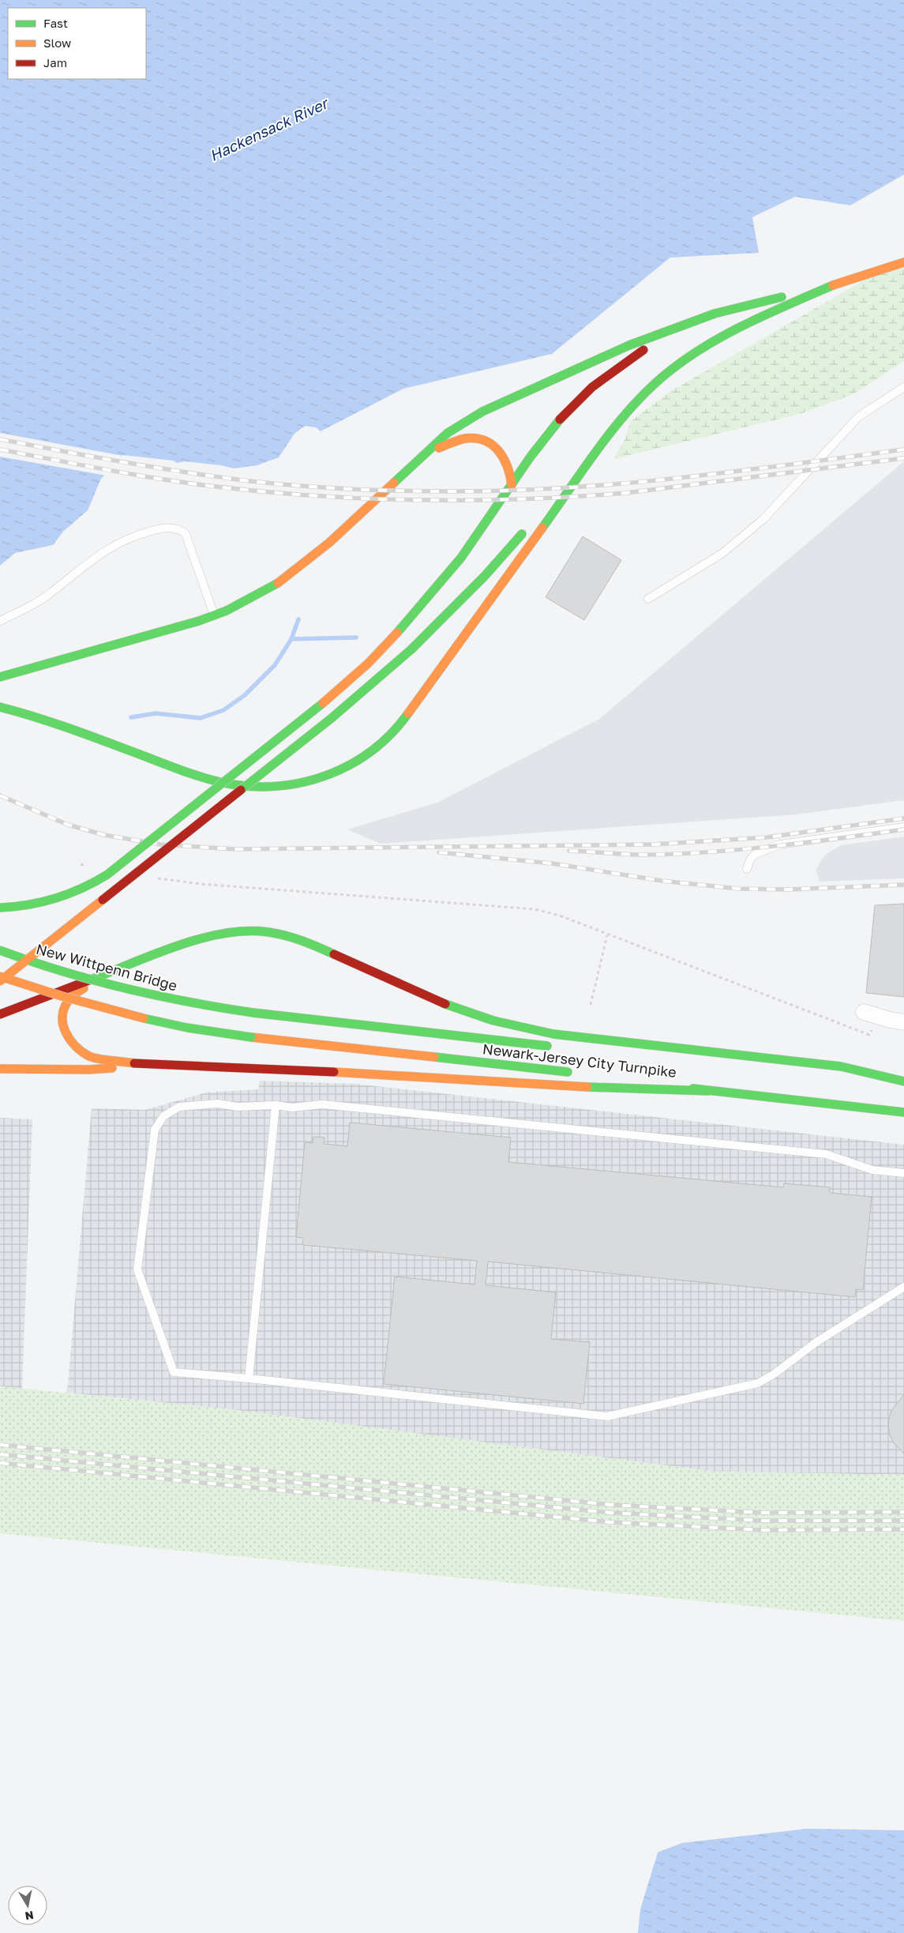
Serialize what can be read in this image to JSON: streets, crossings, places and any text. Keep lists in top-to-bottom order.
{
  "streets": {
    "main road": ["New Wittpenn Bridge", "Newark-Jersey City Turnpike"]
  },
  "crossings": [
    ["New Wittpenn Bridge", "Newark-Jersey City Turnpike"]
  ],
  "water": ["Hackensack River"],
  "legend": ["Fast", "Slow", "Jam"],
  "north": "bottom"
}
